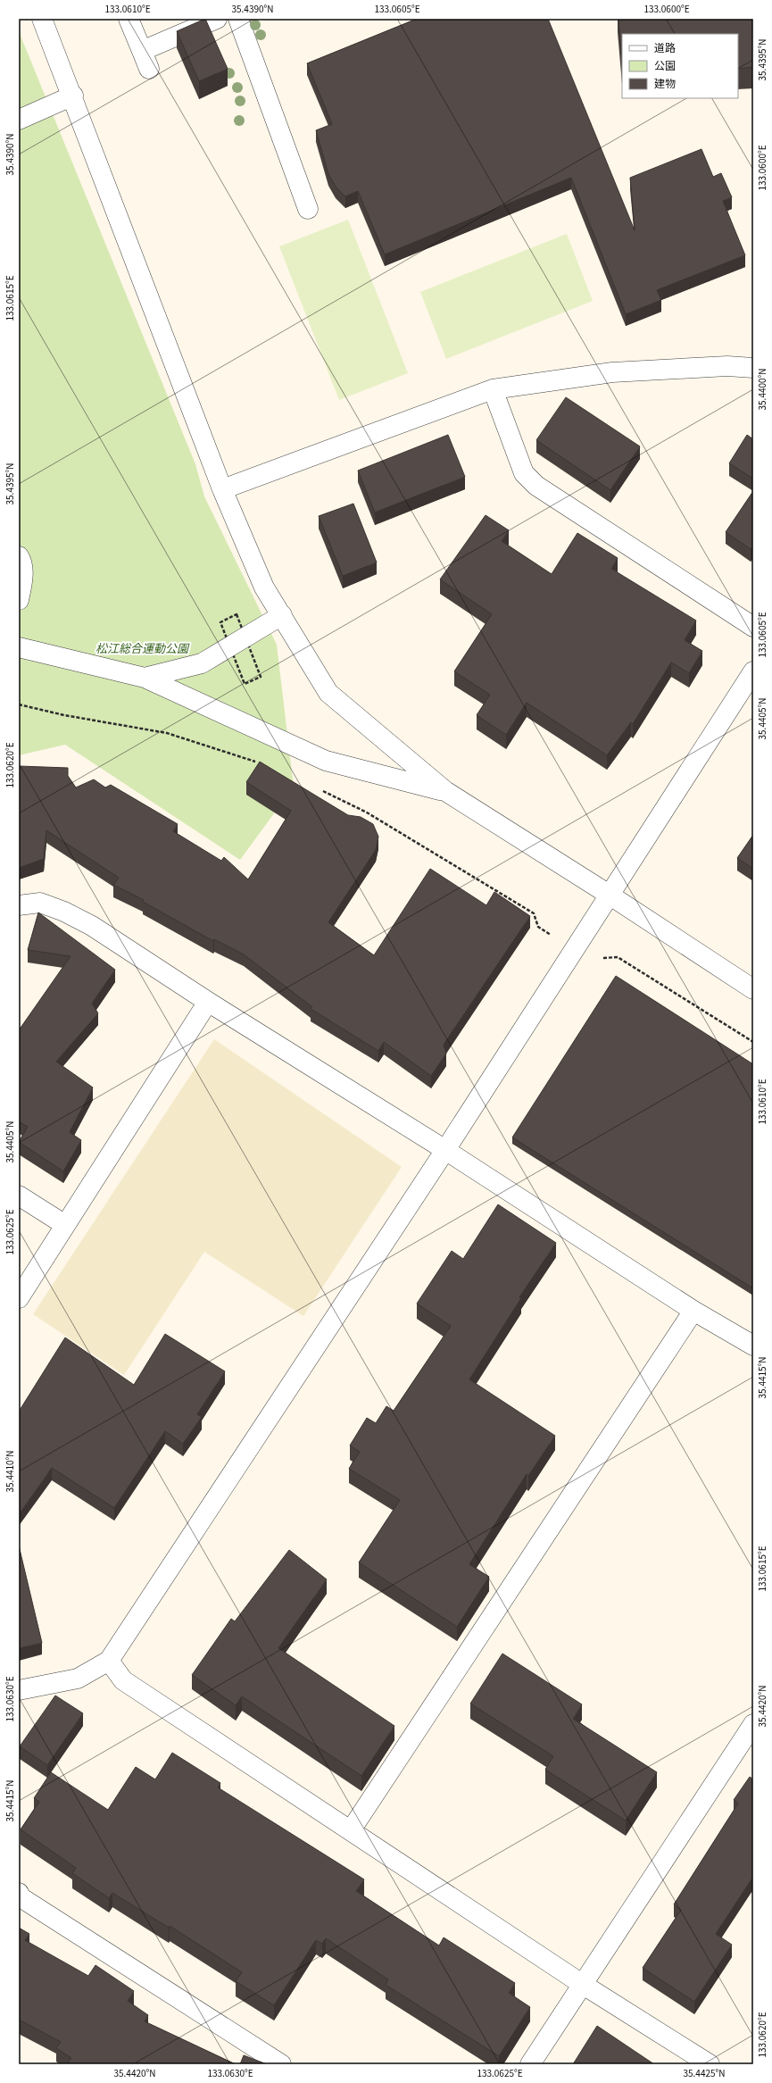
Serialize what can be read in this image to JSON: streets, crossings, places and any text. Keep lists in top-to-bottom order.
{
  "parks": ["松江総合運動公園"],
  "legend": ["道路", "公園", "建物"],
  "coordinates": [
    "133.0610°E",
    "35.4390°N",
    "133.0605°E",
    "133.0600°E",
    "35.4395°N",
    "133.0615°E",
    "35.4400°N",
    "35.4405°N",
    "133.0620°E",
    "133.0625°E",
    "35.4415°N",
    "35.4410°N",
    "133.0630°E",
    "35.4420°N",
    "35.4425°N"
  ]
}
